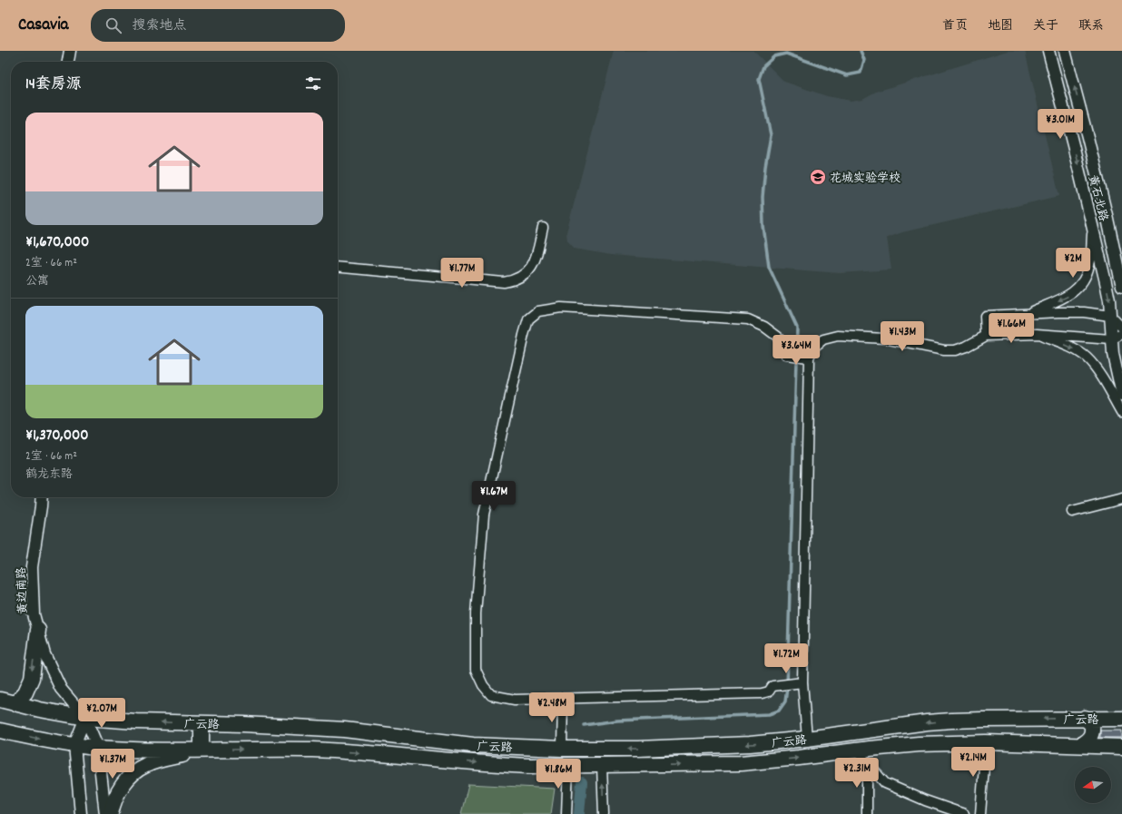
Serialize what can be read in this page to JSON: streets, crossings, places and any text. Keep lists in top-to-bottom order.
{
  "streets": {
    "main road": ["广云路"],
    "street": ["黄石北路", "黄边南路"]
  },
  "crossings": [
    ["黄边南路", "广云路"]
  ],
  "places": {
    "school or university": ["花城实验学校"]
  },
  "north": "left",
  "page": {
    "header": "Casavia",
    "search": "搜索地点",
    "nav": [
      "首页",
      "地图",
      "关于",
      "联系"
    ],
    "heading": "14套房源",
    "list": [
      {
        "name": "¥1,670,000",
        "note": "2室 · 66 m² · 公寓"
      },
      {
        "name": "¥1,370,000",
        "note": "2室 · 66 m² · 鹤龙东路"
      }
    ],
    "price": [
      "¥3.01M",
      "¥2M",
      "¥1.77M",
      "¥1.66M",
      "¥1.43M",
      "¥3.64M",
      "¥1.67M",
      "¥1.72M",
      "¥2.48M",
      "¥2.07M",
      "¥2.14M",
      "¥1.37M",
      "¥2.31M",
      "¥1.86M"
    ]
  }
}
